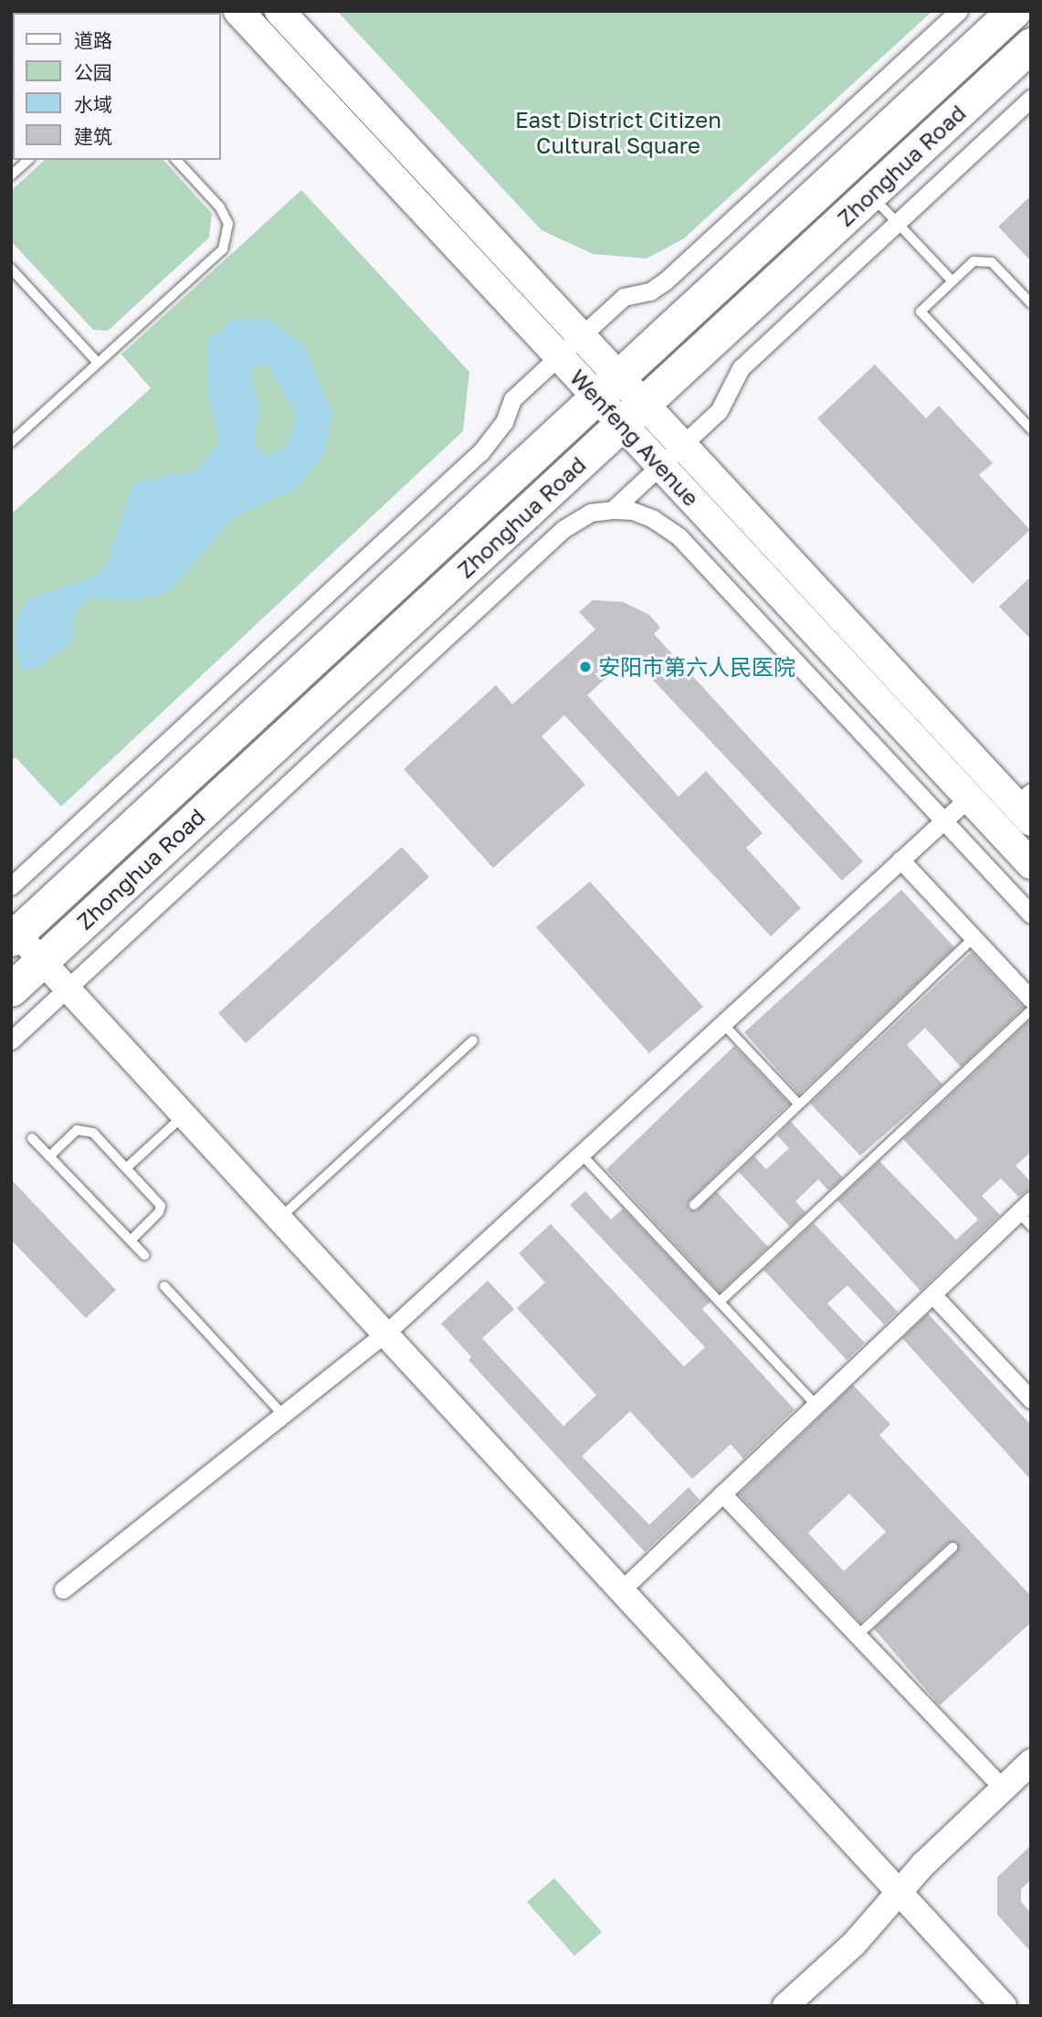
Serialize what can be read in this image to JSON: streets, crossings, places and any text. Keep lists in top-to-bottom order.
{
  "streets": {
    "highway": ["Zhonghua Road"],
    "main road": ["Wenfeng Avenue"]
  },
  "crossings": [
    ["Zhonghua Road", "Wenfeng Avenue"]
  ],
  "parks": ["East District Citizen Cultural Square"],
  "places": ["安阳市第六人民医院"],
  "legend": [
    "道路",
    "公园",
    "水域",
    "建筑"
  ]
}
